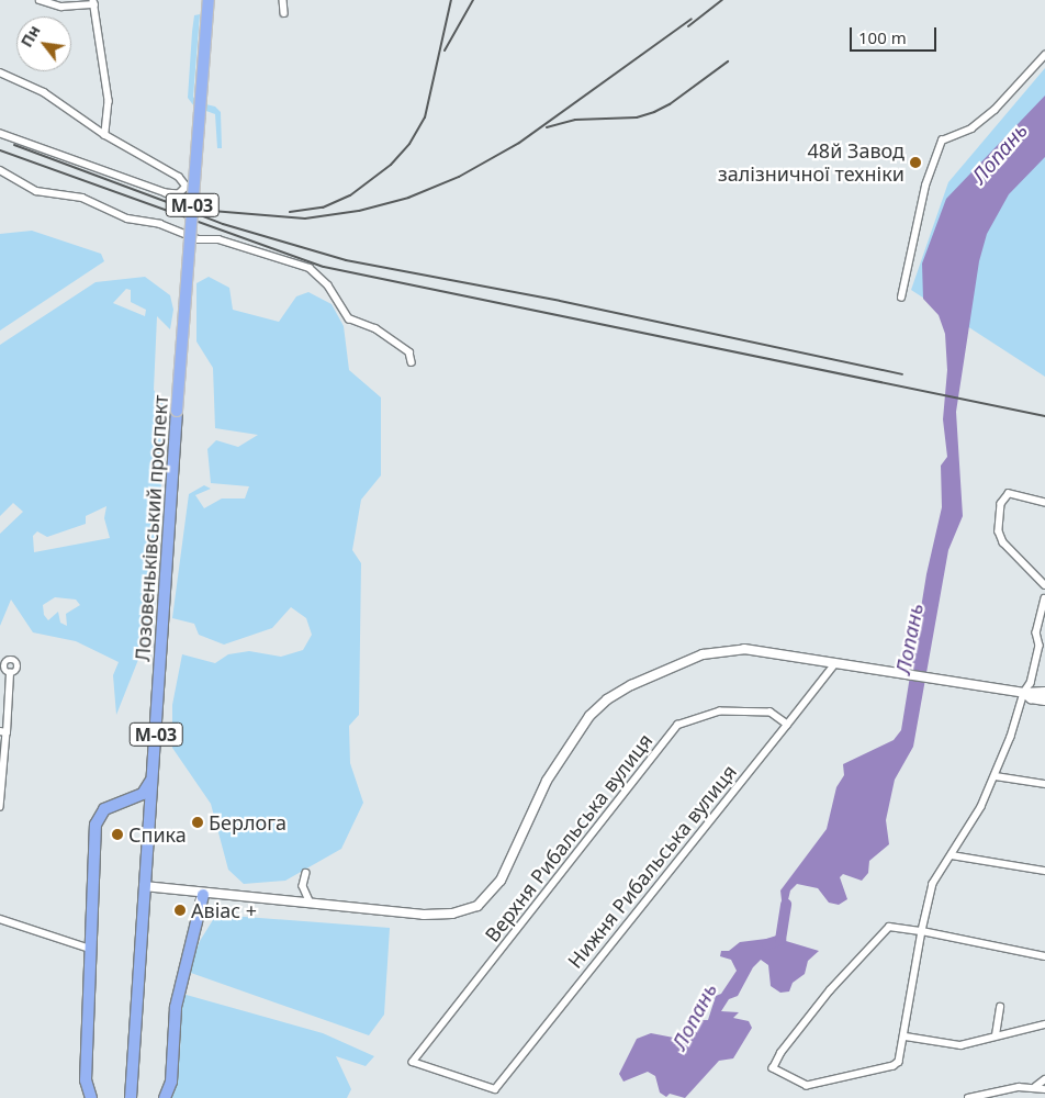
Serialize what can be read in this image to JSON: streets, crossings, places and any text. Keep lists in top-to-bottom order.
{
  "streets": {
    "highway": ["М-03", "Лозовеньківський проспект"],
    "street": ["Верхня Рибальська вулиця", "Нижня Рибальська вулиця"]
  },
  "crossings": [
    ["Верхня Рибальська вулиця", "Нижня Рибальська вулиця"]
  ],
  "water": ["Лопань"],
  "places": [
    "48й Завод залізничної техніки",
    "Берлога",
    "Спика",
    "Авiас +"
  ],
  "scale_bar": "100 m",
  "north": "top left"
}
